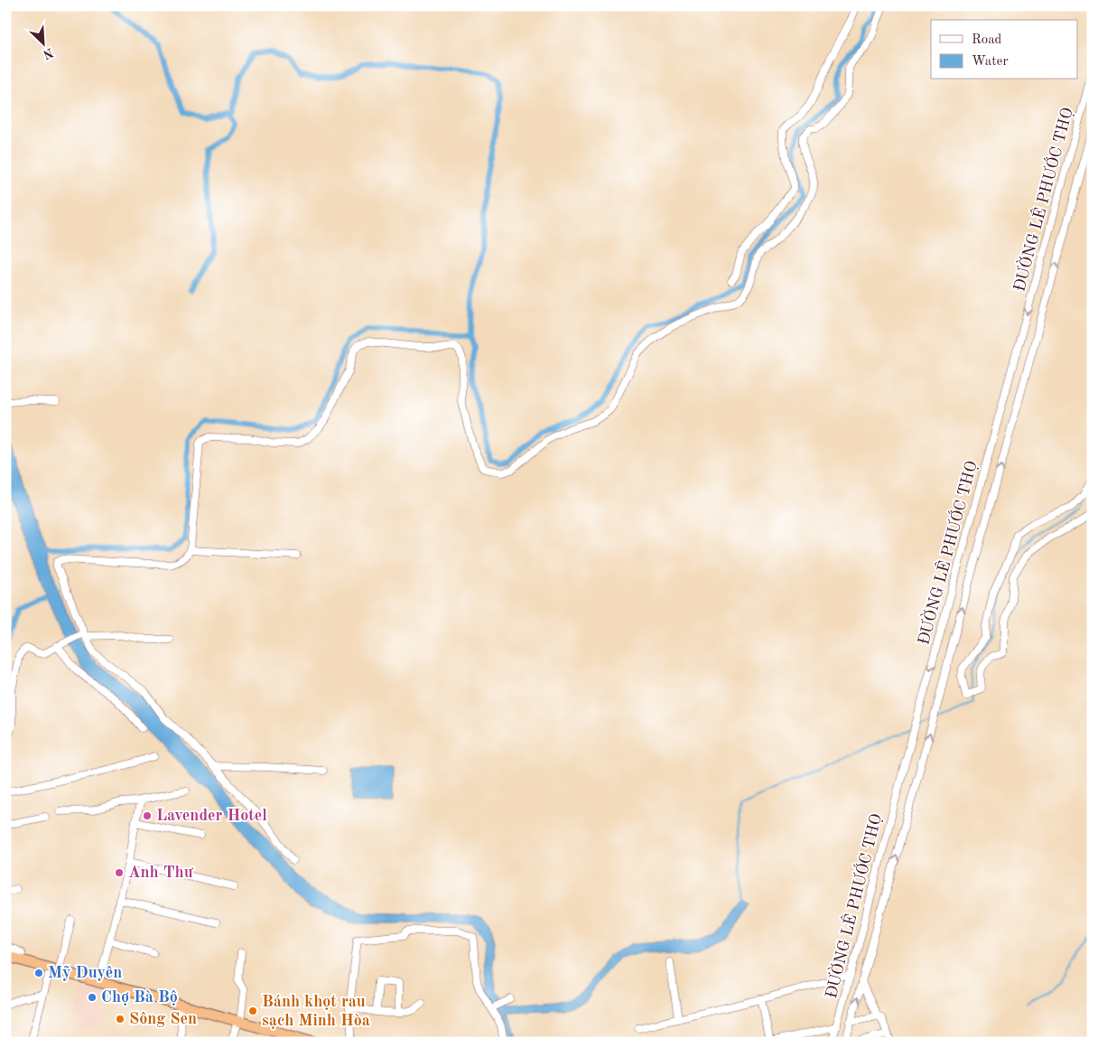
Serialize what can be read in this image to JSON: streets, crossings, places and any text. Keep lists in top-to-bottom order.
{
  "streets": {
    "street": ["ĐƯỜNG LÊ PHƯỚC THỌ"]
  },
  "places": [
    "Lavender Hotel",
    "Anh Thư",
    "Mỹ Duyên",
    "Chợ Bà Bộ",
    "Bánh khọt rau sạch Minh Hòa",
    "Sông Sen"
  ],
  "legend": ["Road", "Water"],
  "north": "bottom right"
}
